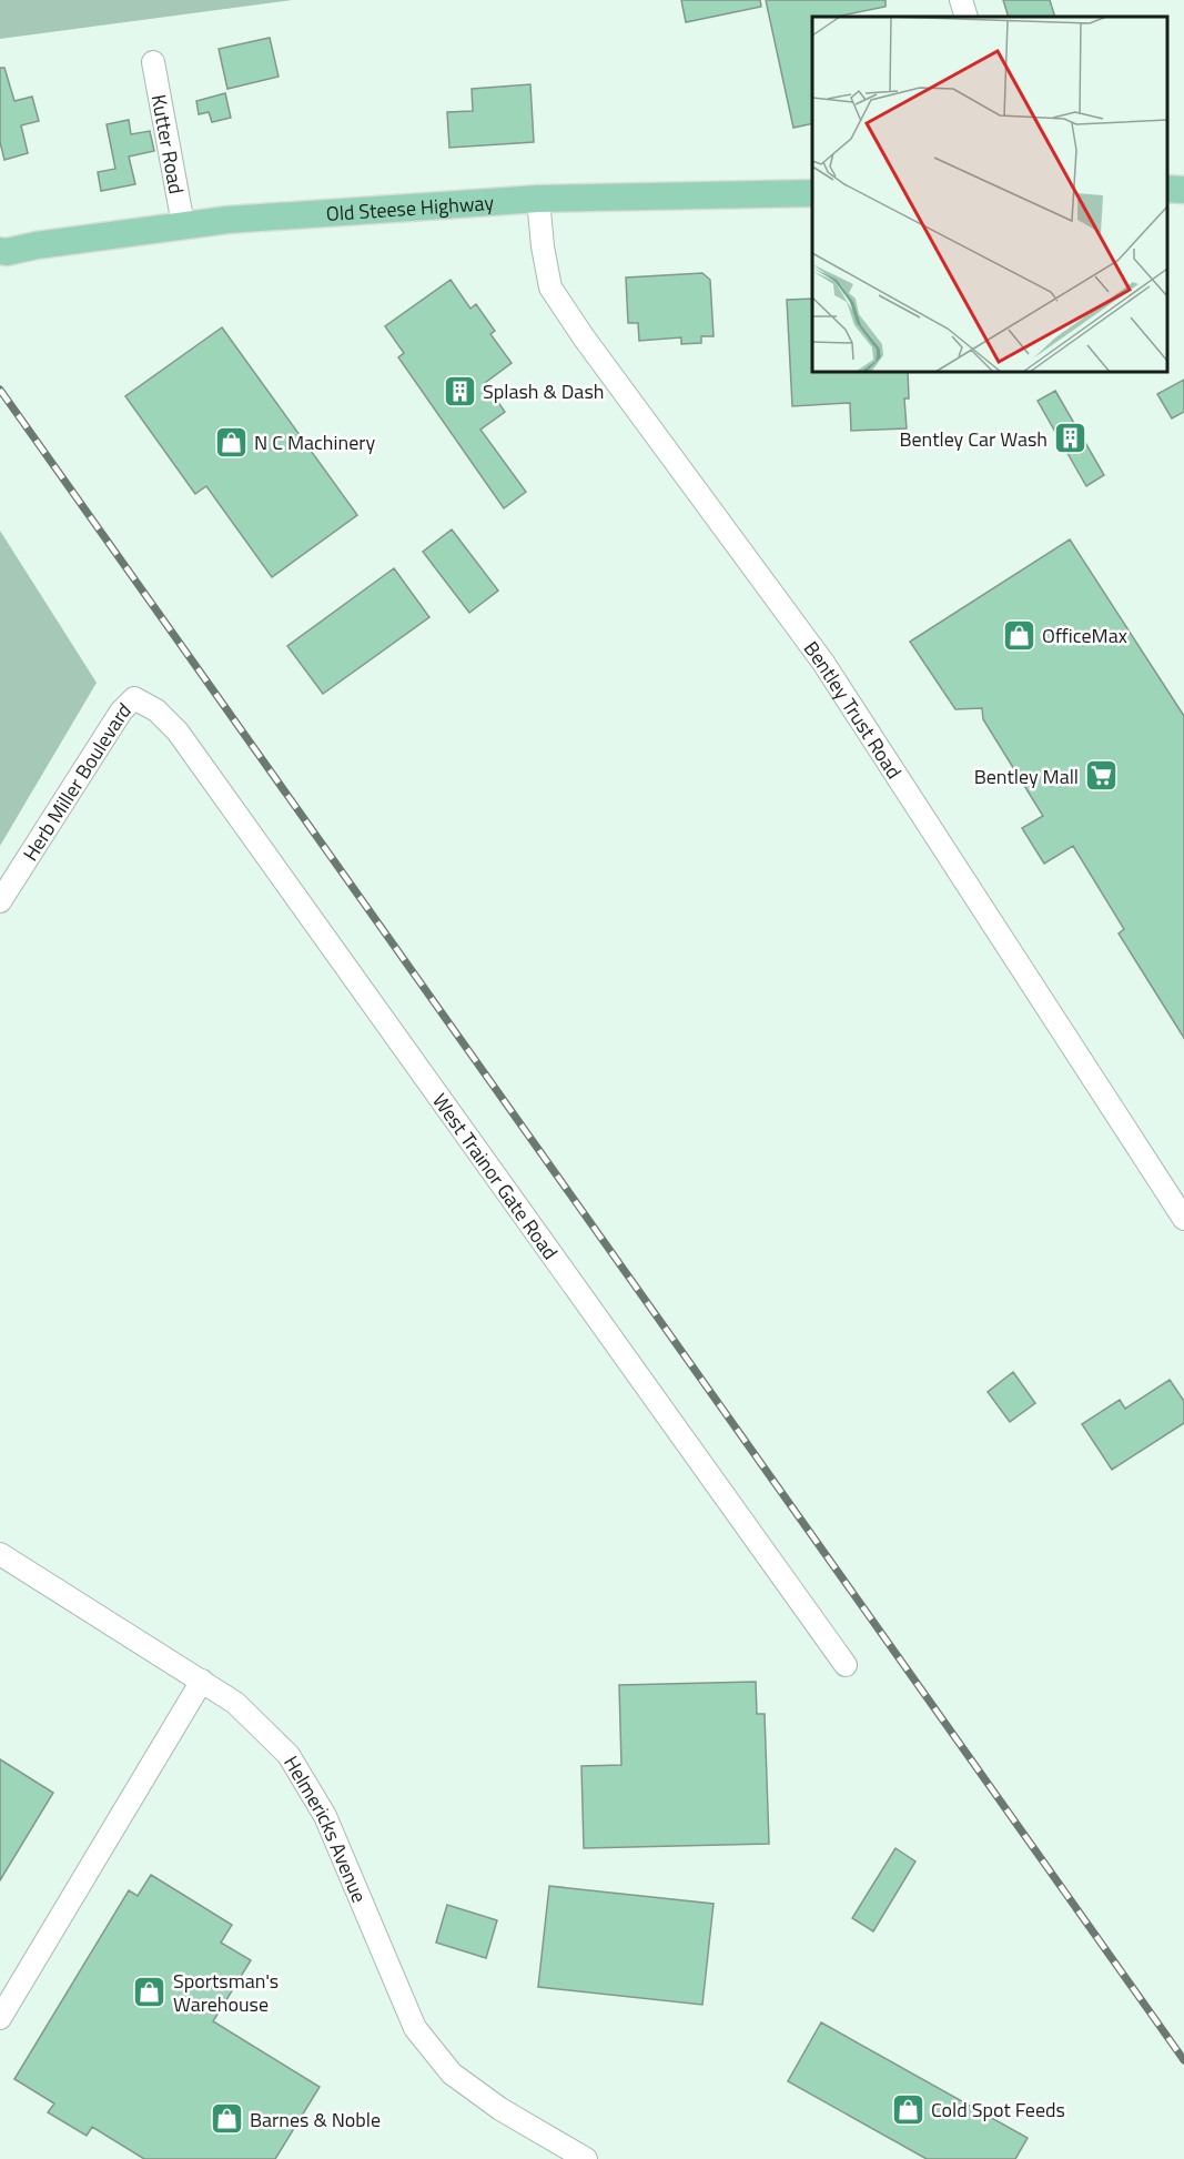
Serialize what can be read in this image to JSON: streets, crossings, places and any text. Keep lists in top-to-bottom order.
{
  "streets": {
    "main road": ["Old Steese Highway"],
    "street": [
      "Kutter Road",
      "Bentley Trust Road",
      "Herb Miller Boulevard",
      "West Trainor Gate Road",
      "Helmericks Avenue"
    ]
  },
  "crossings": [
    ["Kutter Road", "Old Steese Highway"],
    ["Old Steese Highway", "Bentley Trust Road"],
    ["Herb Miller Boulevard", "West Trainor Gate Road"]
  ],
  "places": {
    "building": ["Splash & Dash", "Bentley Car Wash"],
    "shop": [
      "N C Machinery",
      "OfficeMax",
      "Sportsman's Warehouse",
      "Cold Spot Feeds",
      "Barnes & Noble"
    ],
    "supermarket": ["Bentley Mall"]
  }
}
